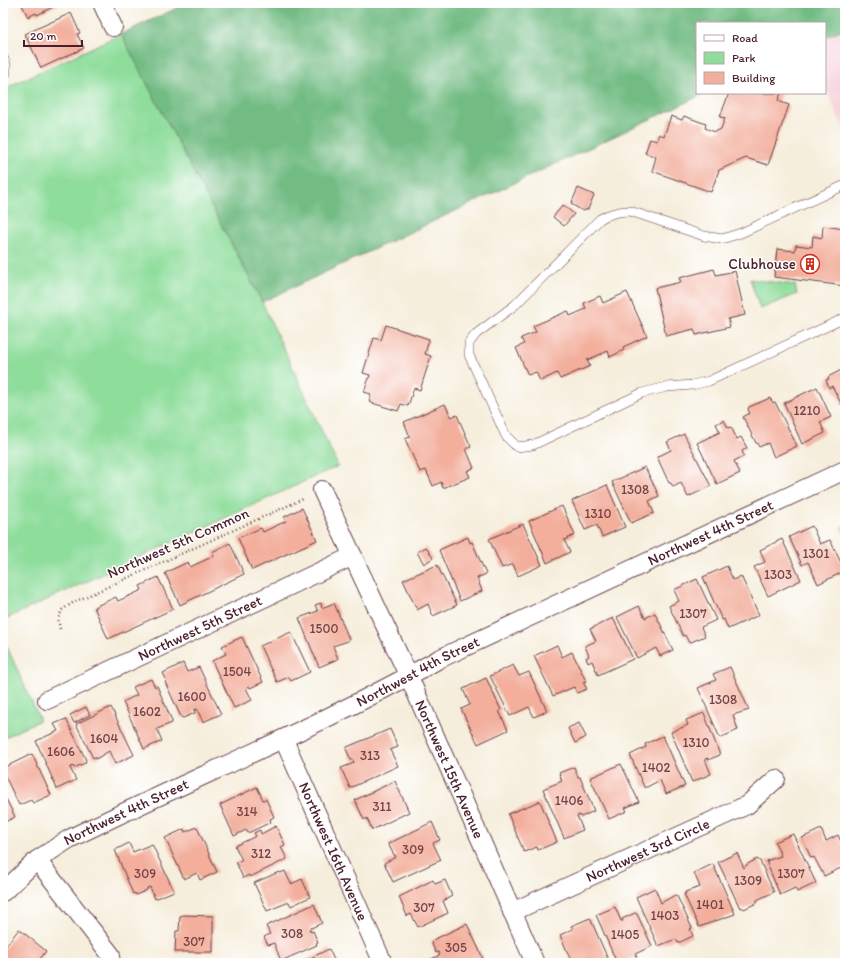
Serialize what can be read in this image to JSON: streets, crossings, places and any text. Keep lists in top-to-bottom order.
{
  "streets": {
    "street": [
      "Northwest 4th Street",
      "Northwest 5th Street",
      "Northwest 15th Avenue",
      "Northwest 3rd Circle",
      "Northwest 16th Avenue"
    ],
    "path": ["Northwest 5th Common"]
  },
  "crossings": [
    ["Northwest 4th Street", "Northwest 15th Avenue"],
    ["Northwest 4th Street", "Northwest 16th Avenue"],
    ["Northwest 5th Common", "Northwest 15th Avenue"],
    ["Northwest 5th Street", "Northwest 15th Avenue"],
    ["Northwest 15th Avenue", "Northwest 3rd Circle"]
  ],
  "places": {
    "building": ["Clubhouse"]
  },
  "house_numbers": [
    "1210",
    "1308",
    "1310",
    "1301",
    "1303",
    "1307",
    "1500",
    "1504",
    "1600",
    "1308",
    "1602",
    "1604",
    "1310",
    "1606",
    "313",
    "1402",
    "1406",
    "311",
    "314",
    "309",
    "312",
    "309",
    "1307",
    "1309",
    "1401",
    "307",
    "1403",
    "308",
    "1405",
    "307",
    "305"
  ],
  "legend": ["Road", "Park", "Building"],
  "scale_bar": "20 m"
}
